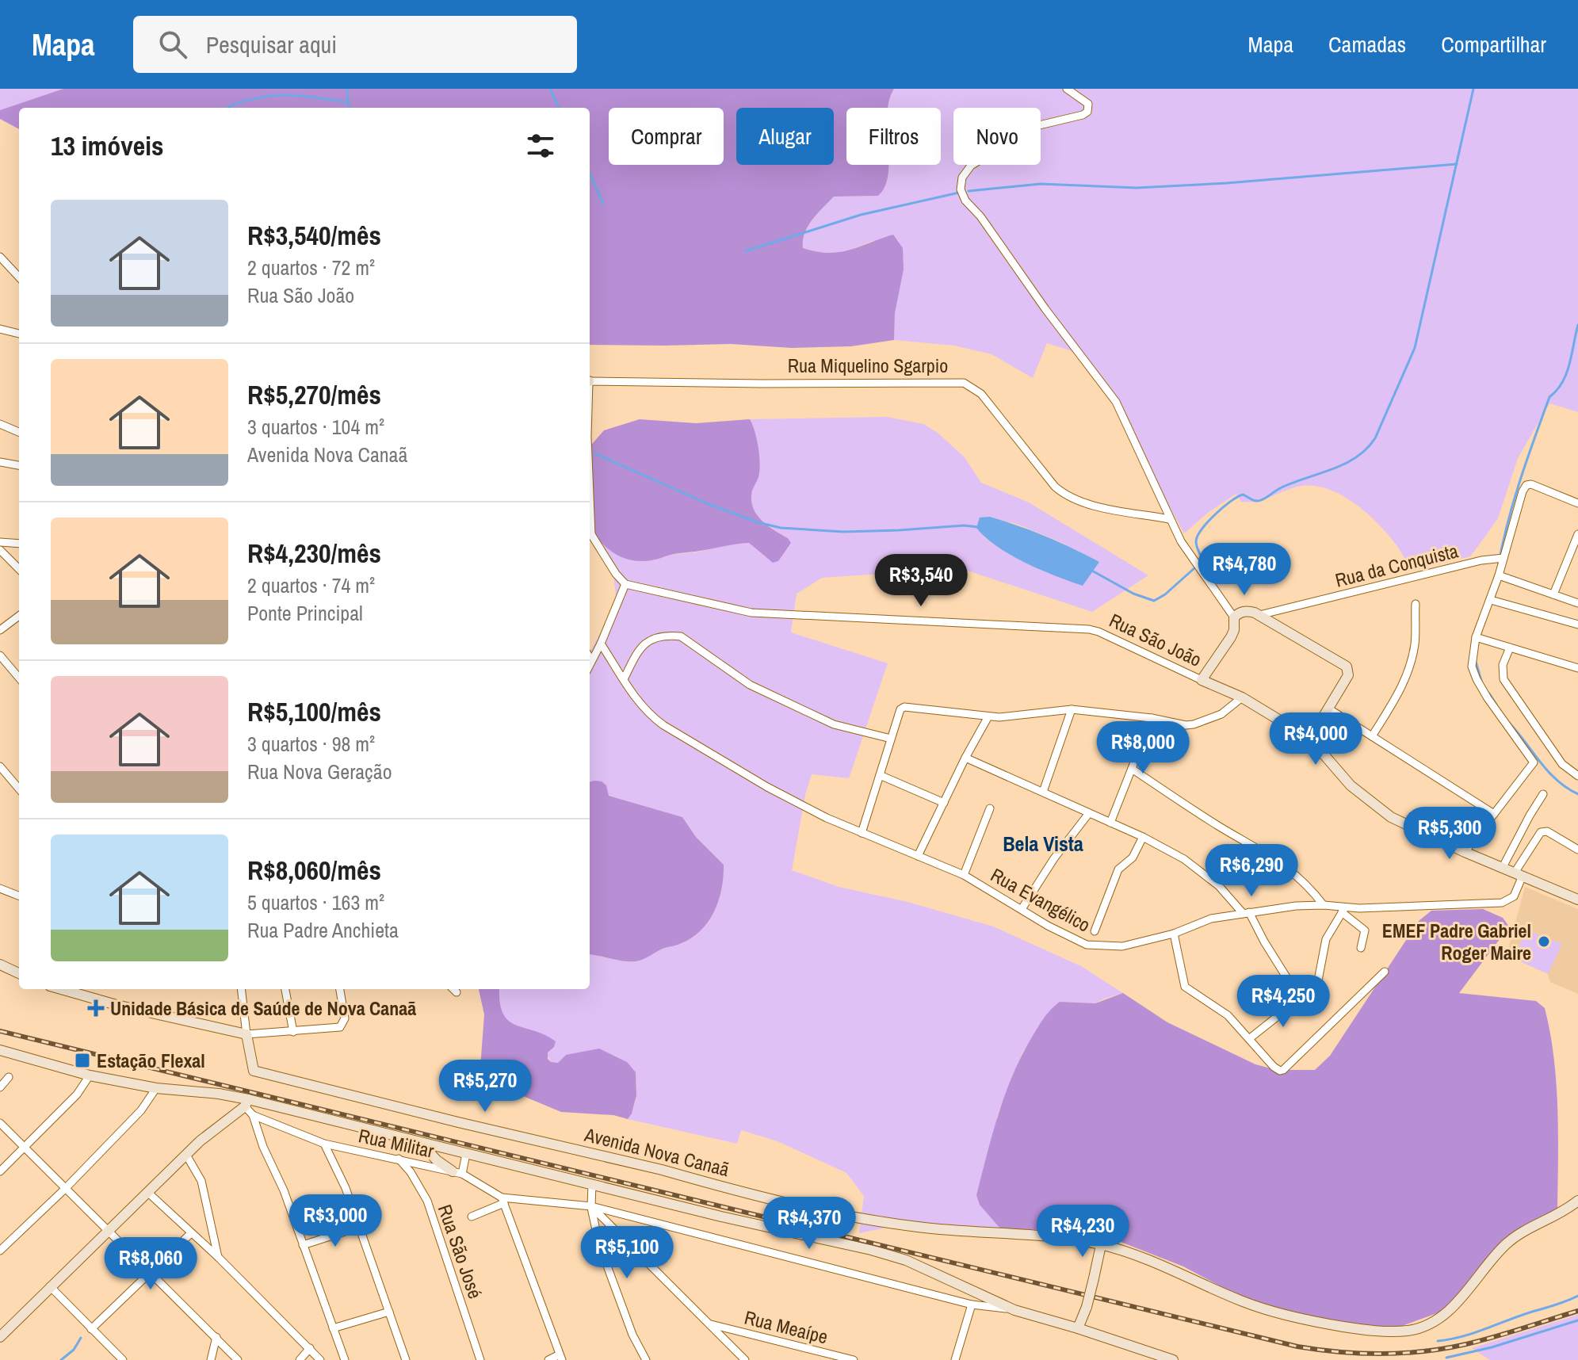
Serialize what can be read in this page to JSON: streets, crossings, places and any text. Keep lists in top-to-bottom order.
{
  "streets": {
    "street": [
      "Rua Miquelino Sgarpio",
      "Rua da Conquista",
      "Rua São João",
      "Rua Evangélico",
      "Rua Militar",
      "Avenida Nova Canaã",
      "Rua São José",
      "Rua Meaípe"
    ]
  },
  "crossings": [
    ["Rua São João", "Rua Evangélico"],
    ["Rua Militar", "Rua São José"]
  ],
  "districts": ["Bela Vista"],
  "places": {
    "other": ["EMEF Padre Gabriel Roger Maire"],
    "health": ["Unidade Básica de Saúde de Nova Canaã"],
    "transit": ["Estação Flexal"]
  },
  "page": {
    "header": "Mapa",
    "search": "Pesquisar aqui",
    "nav": ["Mapa", "Camadas", "Compartilhar"],
    "chip": [
      "Comprar",
      "Alugar",
      "Filtros",
      "Novo"
    ],
    "heading": "13 imóveis",
    "list": [
      {
        "name": "R$3,540/mês",
        "note": "2 quartos · 72 m² · Rua São João"
      },
      {
        "name": "R$5,270/mês",
        "note": "3 quartos · 104 m² · Avenida Nova Canaã"
      },
      {
        "name": "R$4,230/mês",
        "note": "2 quartos · 74 m² · Ponte Principal"
      },
      {
        "name": "R$5,100/mês",
        "note": "3 quartos · 98 m² · Rua Nova Geração"
      },
      {
        "name": "R$8,060/mês",
        "note": "5 quartos · 163 m² · Rua Padre Anchieta"
      }
    ],
    "price": [
      "R$4,780",
      "R$3,540",
      "R$4,000",
      "R$8,000",
      "R$5,300",
      "R$6,290",
      "R$4,250",
      "R$5,270",
      "R$3,000",
      "R$4,370",
      "R$4,230",
      "R$5,100",
      "R$8,060"
    ]
  }
}
